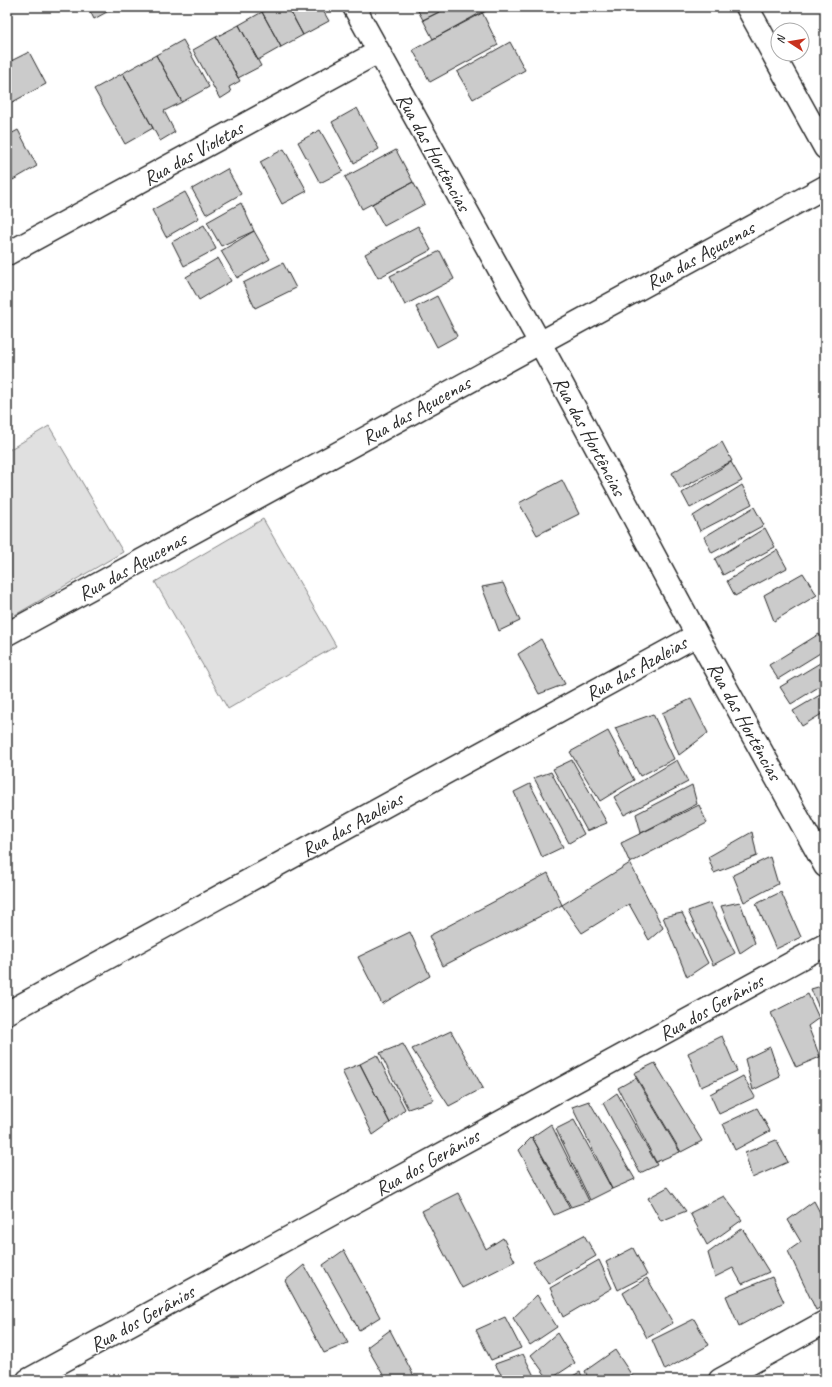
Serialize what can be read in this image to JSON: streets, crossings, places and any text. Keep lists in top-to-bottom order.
{
  "streets": {
    "street": [
      "Rua das Hortências",
      "Rua das Violetas",
      "Rua das Açucenas",
      "Rua das Azaleias",
      "Rua dos Gerânios"
    ]
  },
  "crossings": [
    ["Rua das Hortências", "Rua das Violetas"],
    ["Rua das Hortências", "Rua das Açucenas"],
    ["Rua das Hortências", "Rua das Azaleias"]
  ],
  "north": "left"
}
